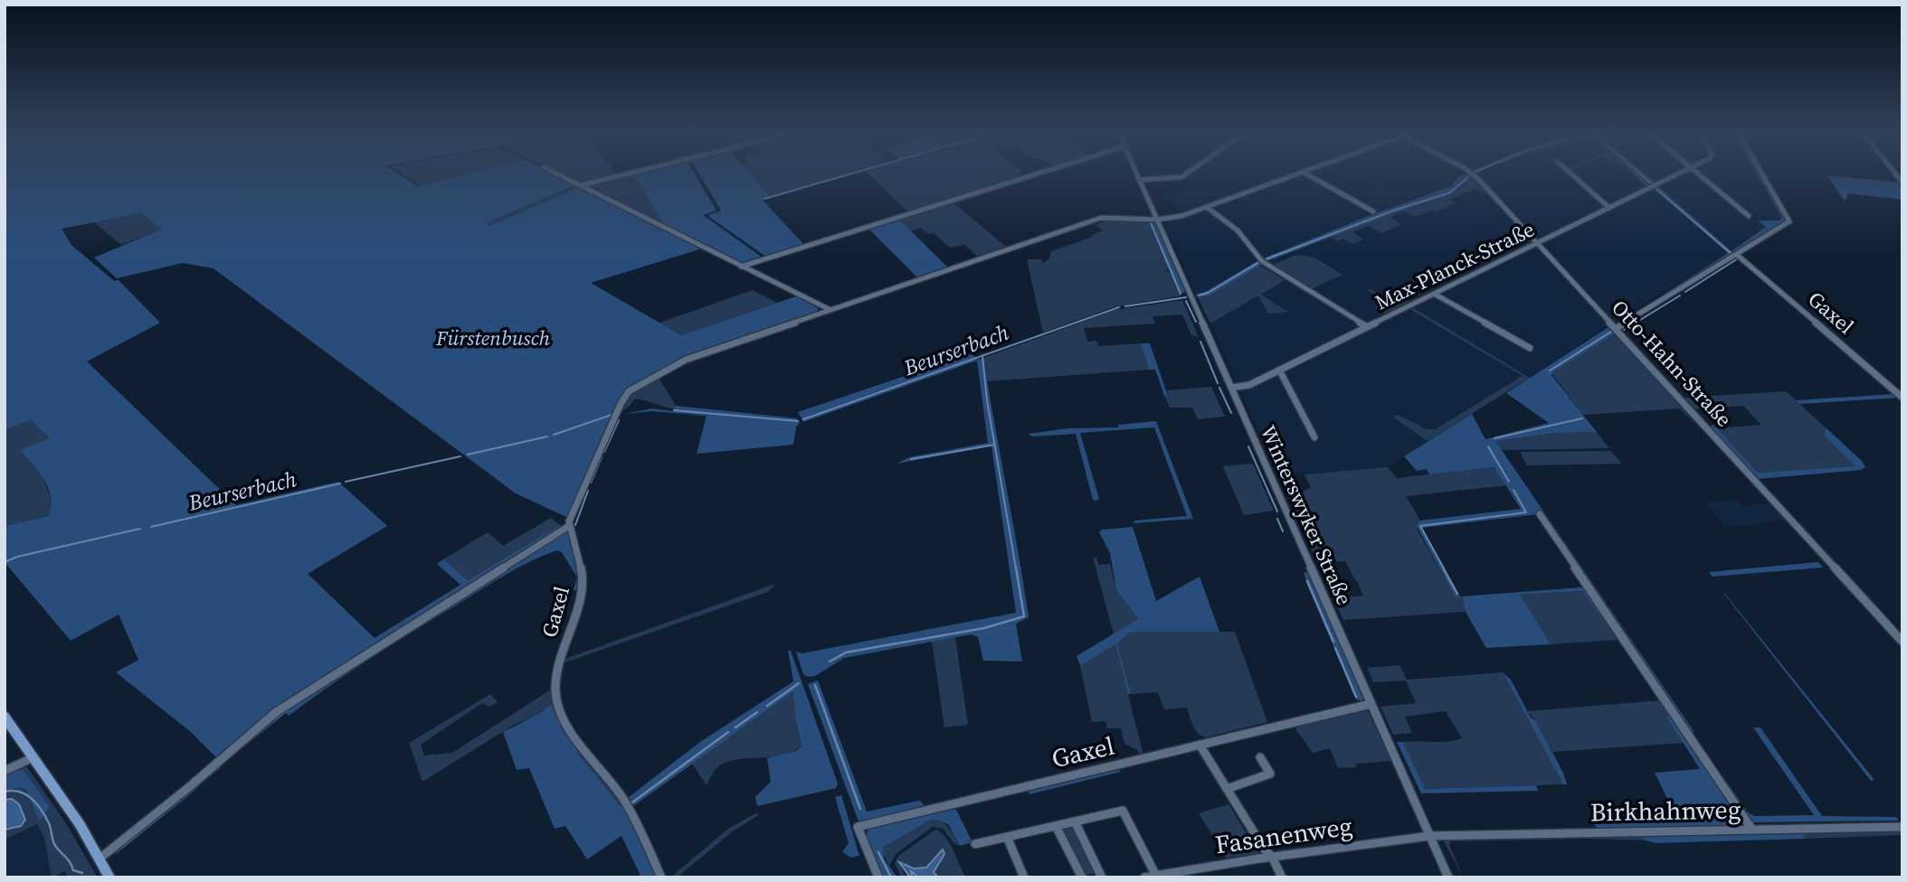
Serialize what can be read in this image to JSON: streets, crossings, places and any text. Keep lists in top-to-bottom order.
{
  "streets": {
    "street": [
      "Max-Planck-Straße",
      "Gaxel",
      "Otto-Hahn-Straße",
      "Winterswyker Straße",
      "Birkhahnweg",
      "Fasanenweg"
    ]
  },
  "crossings": [
    ["Max-Planck-Straße", "Otto-Hahn-Straße"],
    ["Max-Planck-Straße", "Winterswyker Straße"],
    ["Gaxel", "Winterswyker Straße"],
    ["Winterswyker Straße", "Birkhahnweg"],
    ["Winterswyker Straße", "Fasanenweg"],
    ["Birkhahnweg", "Fasanenweg"]
  ],
  "water": ["Beurserbach"],
  "parks": ["Fürstenbusch"]
}
